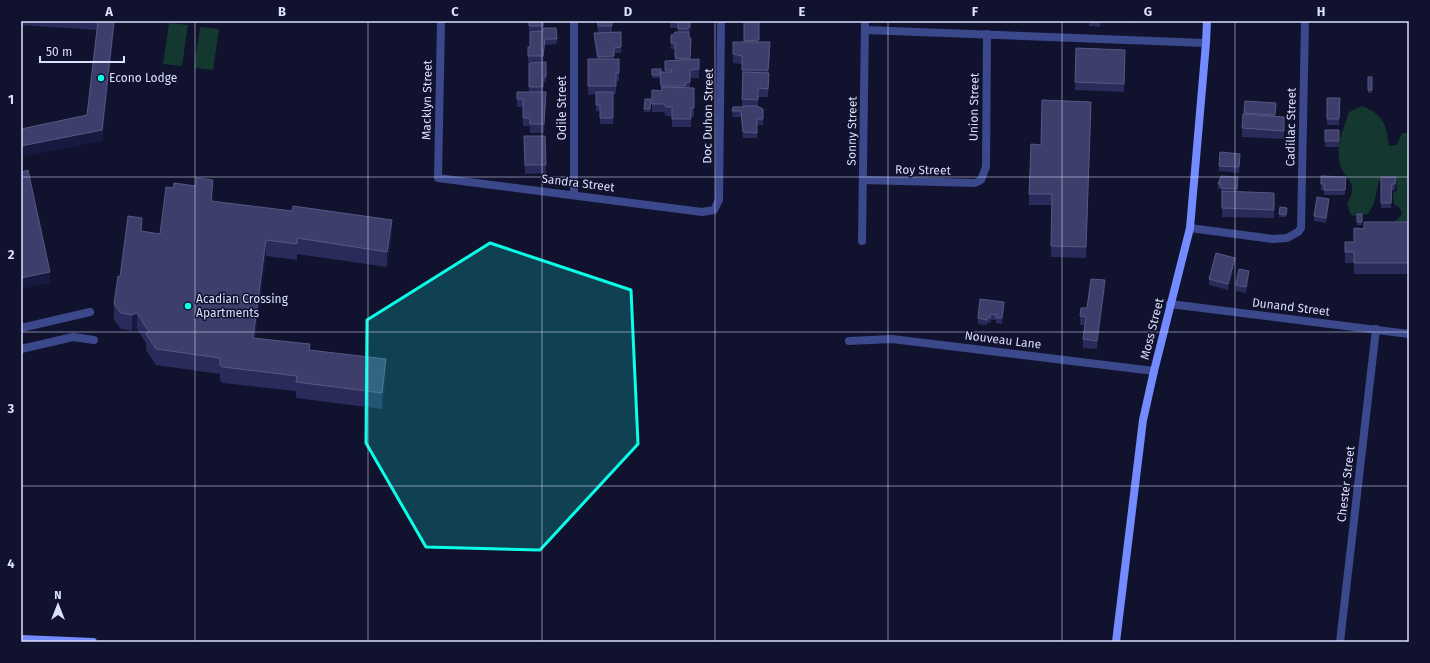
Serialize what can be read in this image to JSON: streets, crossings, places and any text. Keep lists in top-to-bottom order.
{
  "streets": {
    "main road": ["Moss Street"],
    "street": [
      "Macklyn Street",
      "Union Street",
      "Odile Street",
      "Doc Duhon Street",
      "Cadillac Street",
      "Sonny Street",
      "Roy Street",
      "Sandra Street",
      "Dunand Street",
      "Nouveau Lane",
      "Chester Street"
    ]
  },
  "crossings": [
    ["Macklyn Street", "Sandra Street"],
    ["Union Street", "Roy Street"],
    ["Odile Street", "Sandra Street"],
    ["Doc Duhon Street", "Sandra Street"],
    ["Cadillac Street", "Moss Street"],
    ["Sonny Street", "Roy Street"],
    ["Dunand Street", "Moss Street"],
    ["Dunand Street", "Chester Street"],
    ["Moss Street", "Nouveau Lane"]
  ],
  "places": ["Econo Lodge", "Acadian Crossing Apartments"],
  "scale_bar": "50 m",
  "north": "top",
  "grid": {
    "columns": [
      "A",
      "B",
      "C",
      "D",
      "E",
      "F",
      "G",
      "H"
    ],
    "rows": [
      "1",
      "2",
      "3",
      "4"
    ]
  }
}
